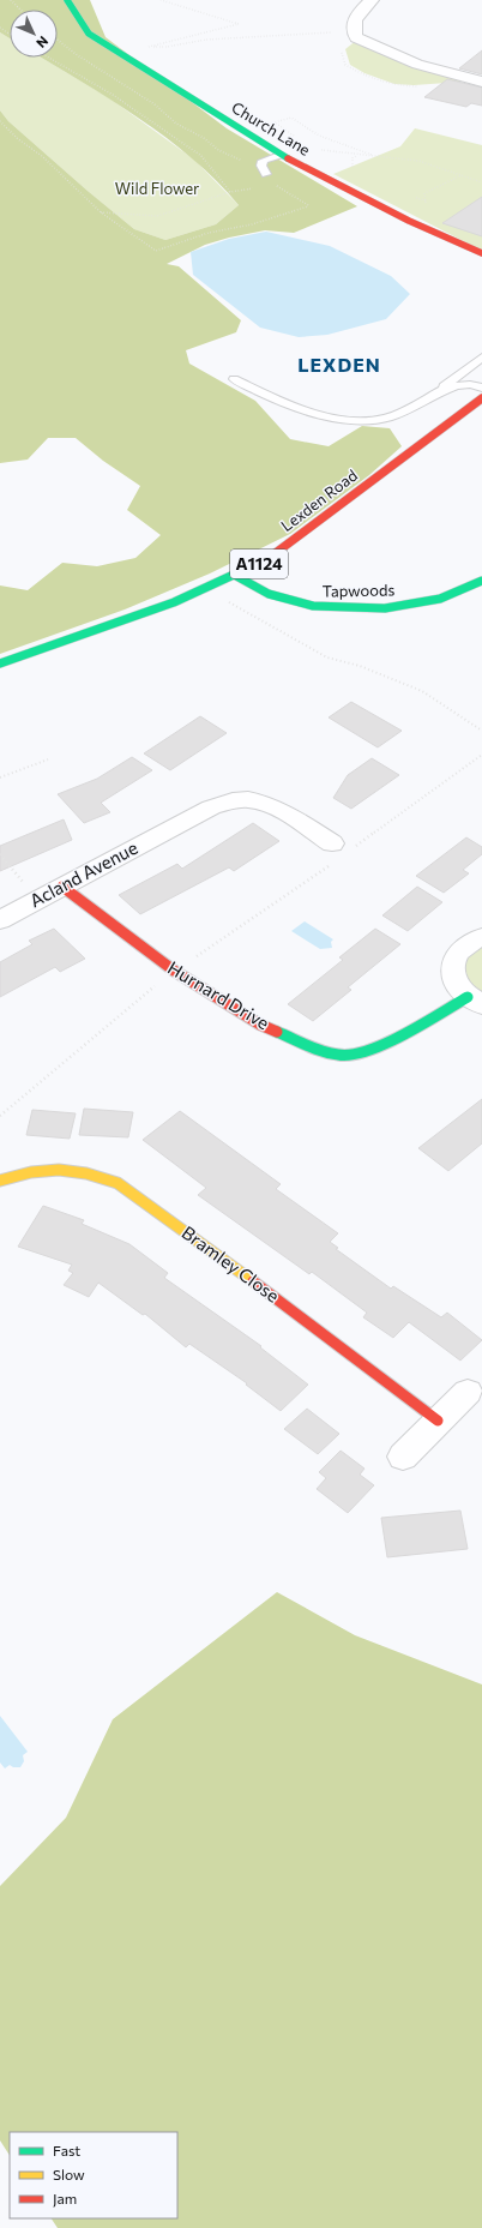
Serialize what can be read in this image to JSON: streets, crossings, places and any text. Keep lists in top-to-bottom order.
{
  "streets": {
    "street": [
      "Church Lane",
      "Lexden Road",
      "A1124",
      "Tapwoods",
      "Acland Avenue",
      "Hurnard Drive",
      "Bramley Close"
    ]
  },
  "crossings": [
    ["Lexden Road", "Tapwoods"],
    ["Acland Avenue", "Hurnard Drive"]
  ],
  "districts": ["LEXDEN"],
  "parks": ["Wild Flower"],
  "legend": ["Fast", "Slow", "Jam"],
  "north": "bottom right"
}
